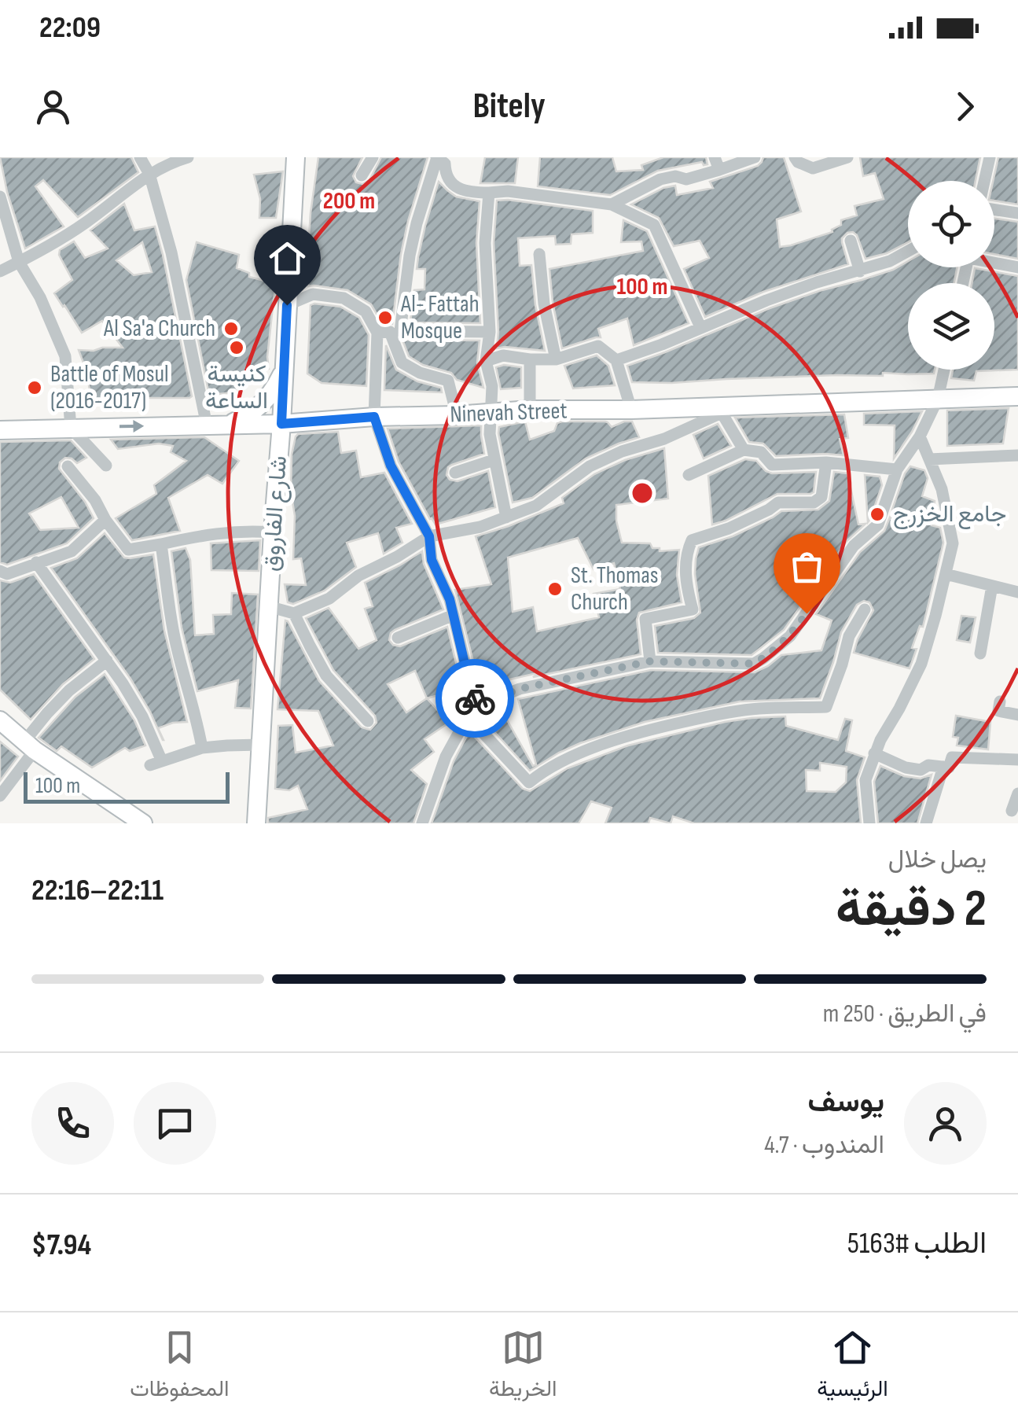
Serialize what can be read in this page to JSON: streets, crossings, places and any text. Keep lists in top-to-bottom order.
{
  "streets": {
    "main road": ["Ninevah Street", "شارع الفاروق"]
  },
  "crossings": [
    ["Ninevah Street", "شارع الفاروق"]
  ],
  "places": [
    "Al- Fattah Mosque",
    "Al Sa'a Church",
    "كنيسة الساعة",
    "Battle of Mosul (2016-2017)",
    "جامع الخزرج",
    "St. Thomas Church"
  ],
  "scale_bar": "100 m",
  "page": {
    "status": "22:09",
    "header": "Bitely",
    "scale": "100 m",
    "heading": ["2 دقيقة", "يصل خلال", "22:11–22:16"],
    "panel": [
      "يوسف",
      "المندوب · 4.7",
      "الطلب #5163",
      "$7.94"
    ],
    "bar": "في الطريق · 250 m",
    "tabs": ["الرئيسية", "الخريطة", "المحفوظات"]
  },
  "rings": ["200 m", "100 m"]
}
